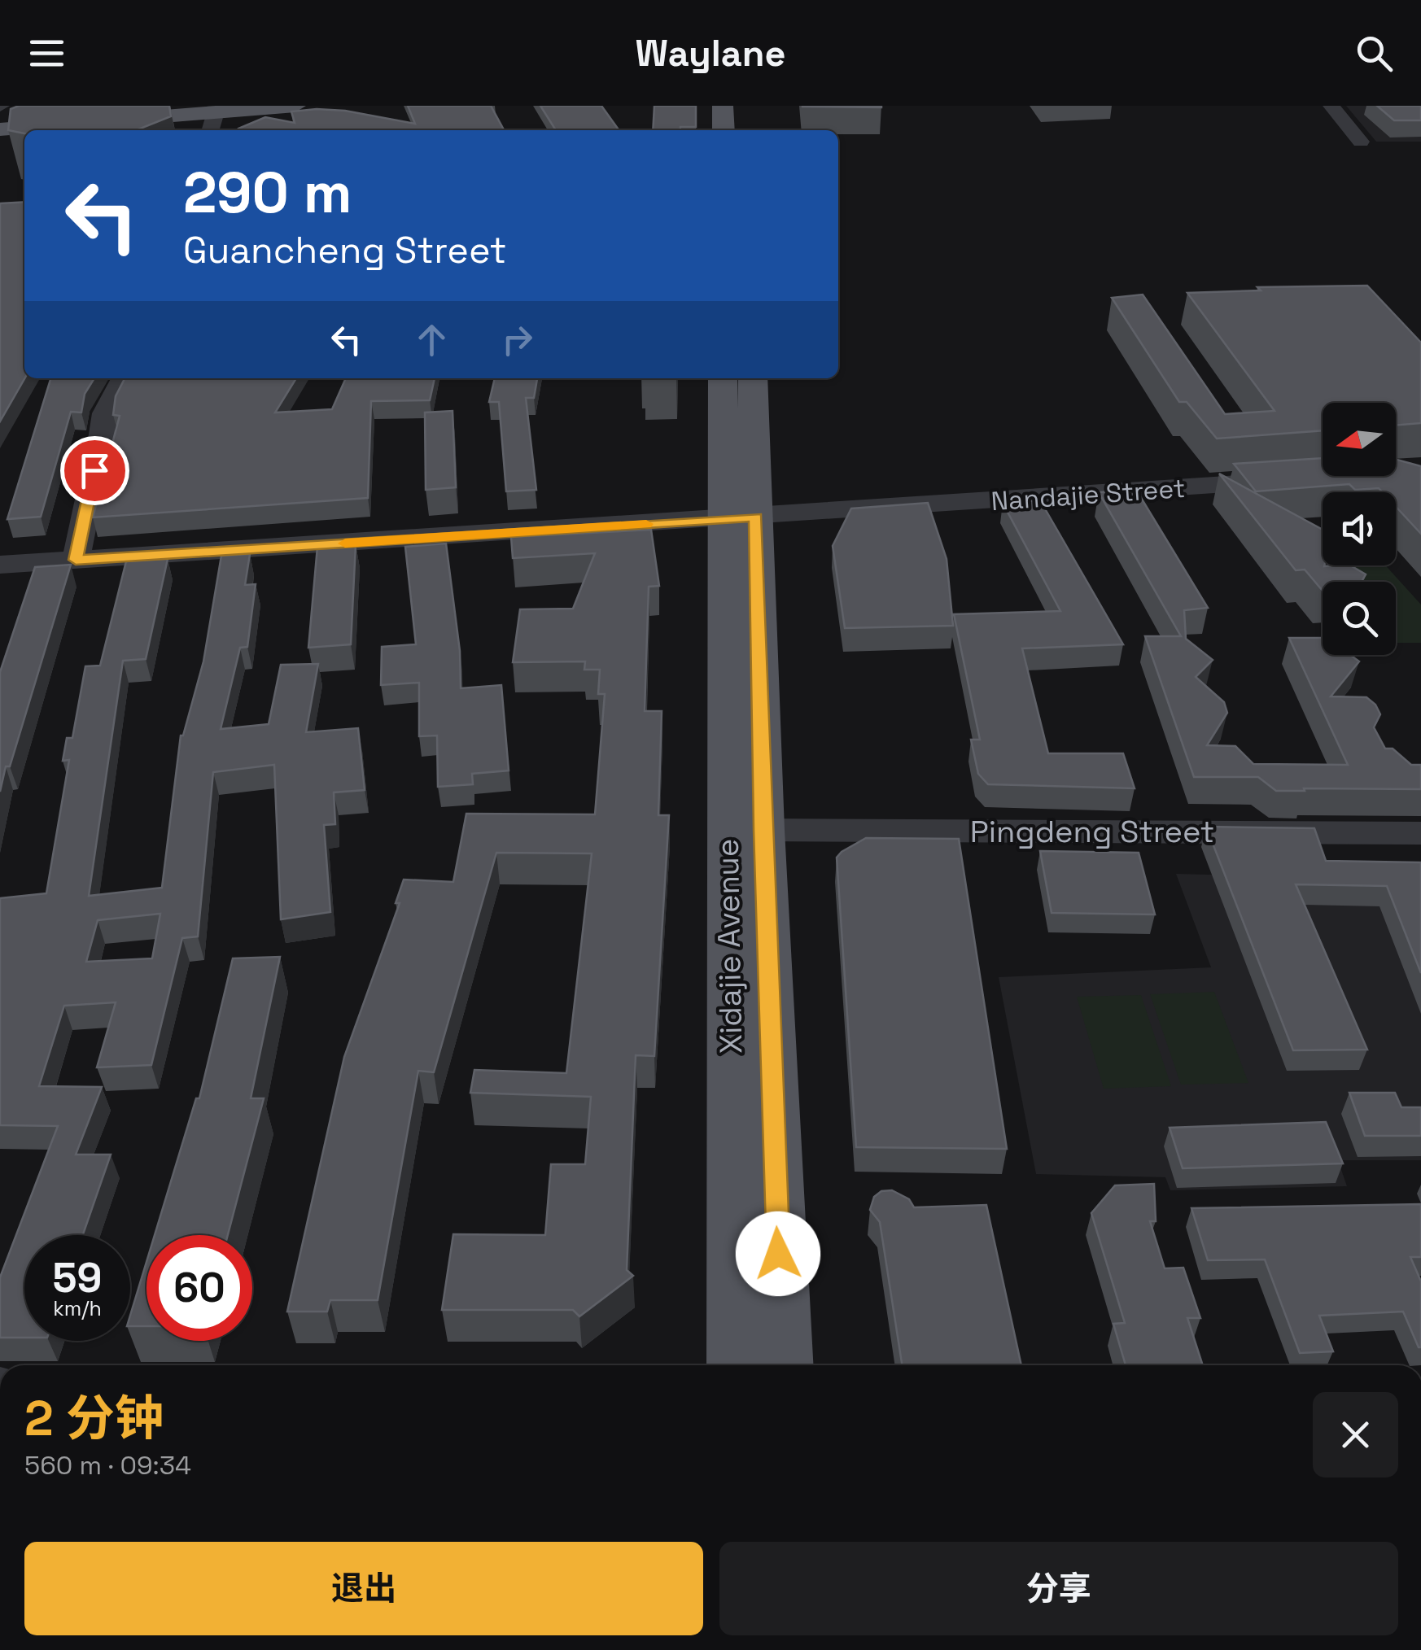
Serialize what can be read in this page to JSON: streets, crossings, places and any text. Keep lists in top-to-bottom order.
{
  "streets": {
    "main road": ["Xidajie Avenue"],
    "street": ["Nandajie Street", "Pingdeng Street"]
  },
  "crossings": [
    ["Nandajie Street", "Xidajie Avenue"],
    ["Pingdeng Street", "Xidajie Avenue"]
  ],
  "north": "left",
  "page": {
    "header": "Waylane",
    "turn": ["290 m", "Guancheng Street"],
    "speed": "59 km/h",
    "limit": "60",
    "heading": ["2 分钟", "560 m · 09:34"],
    "buttons": ["退出", "分享"]
  }
}
